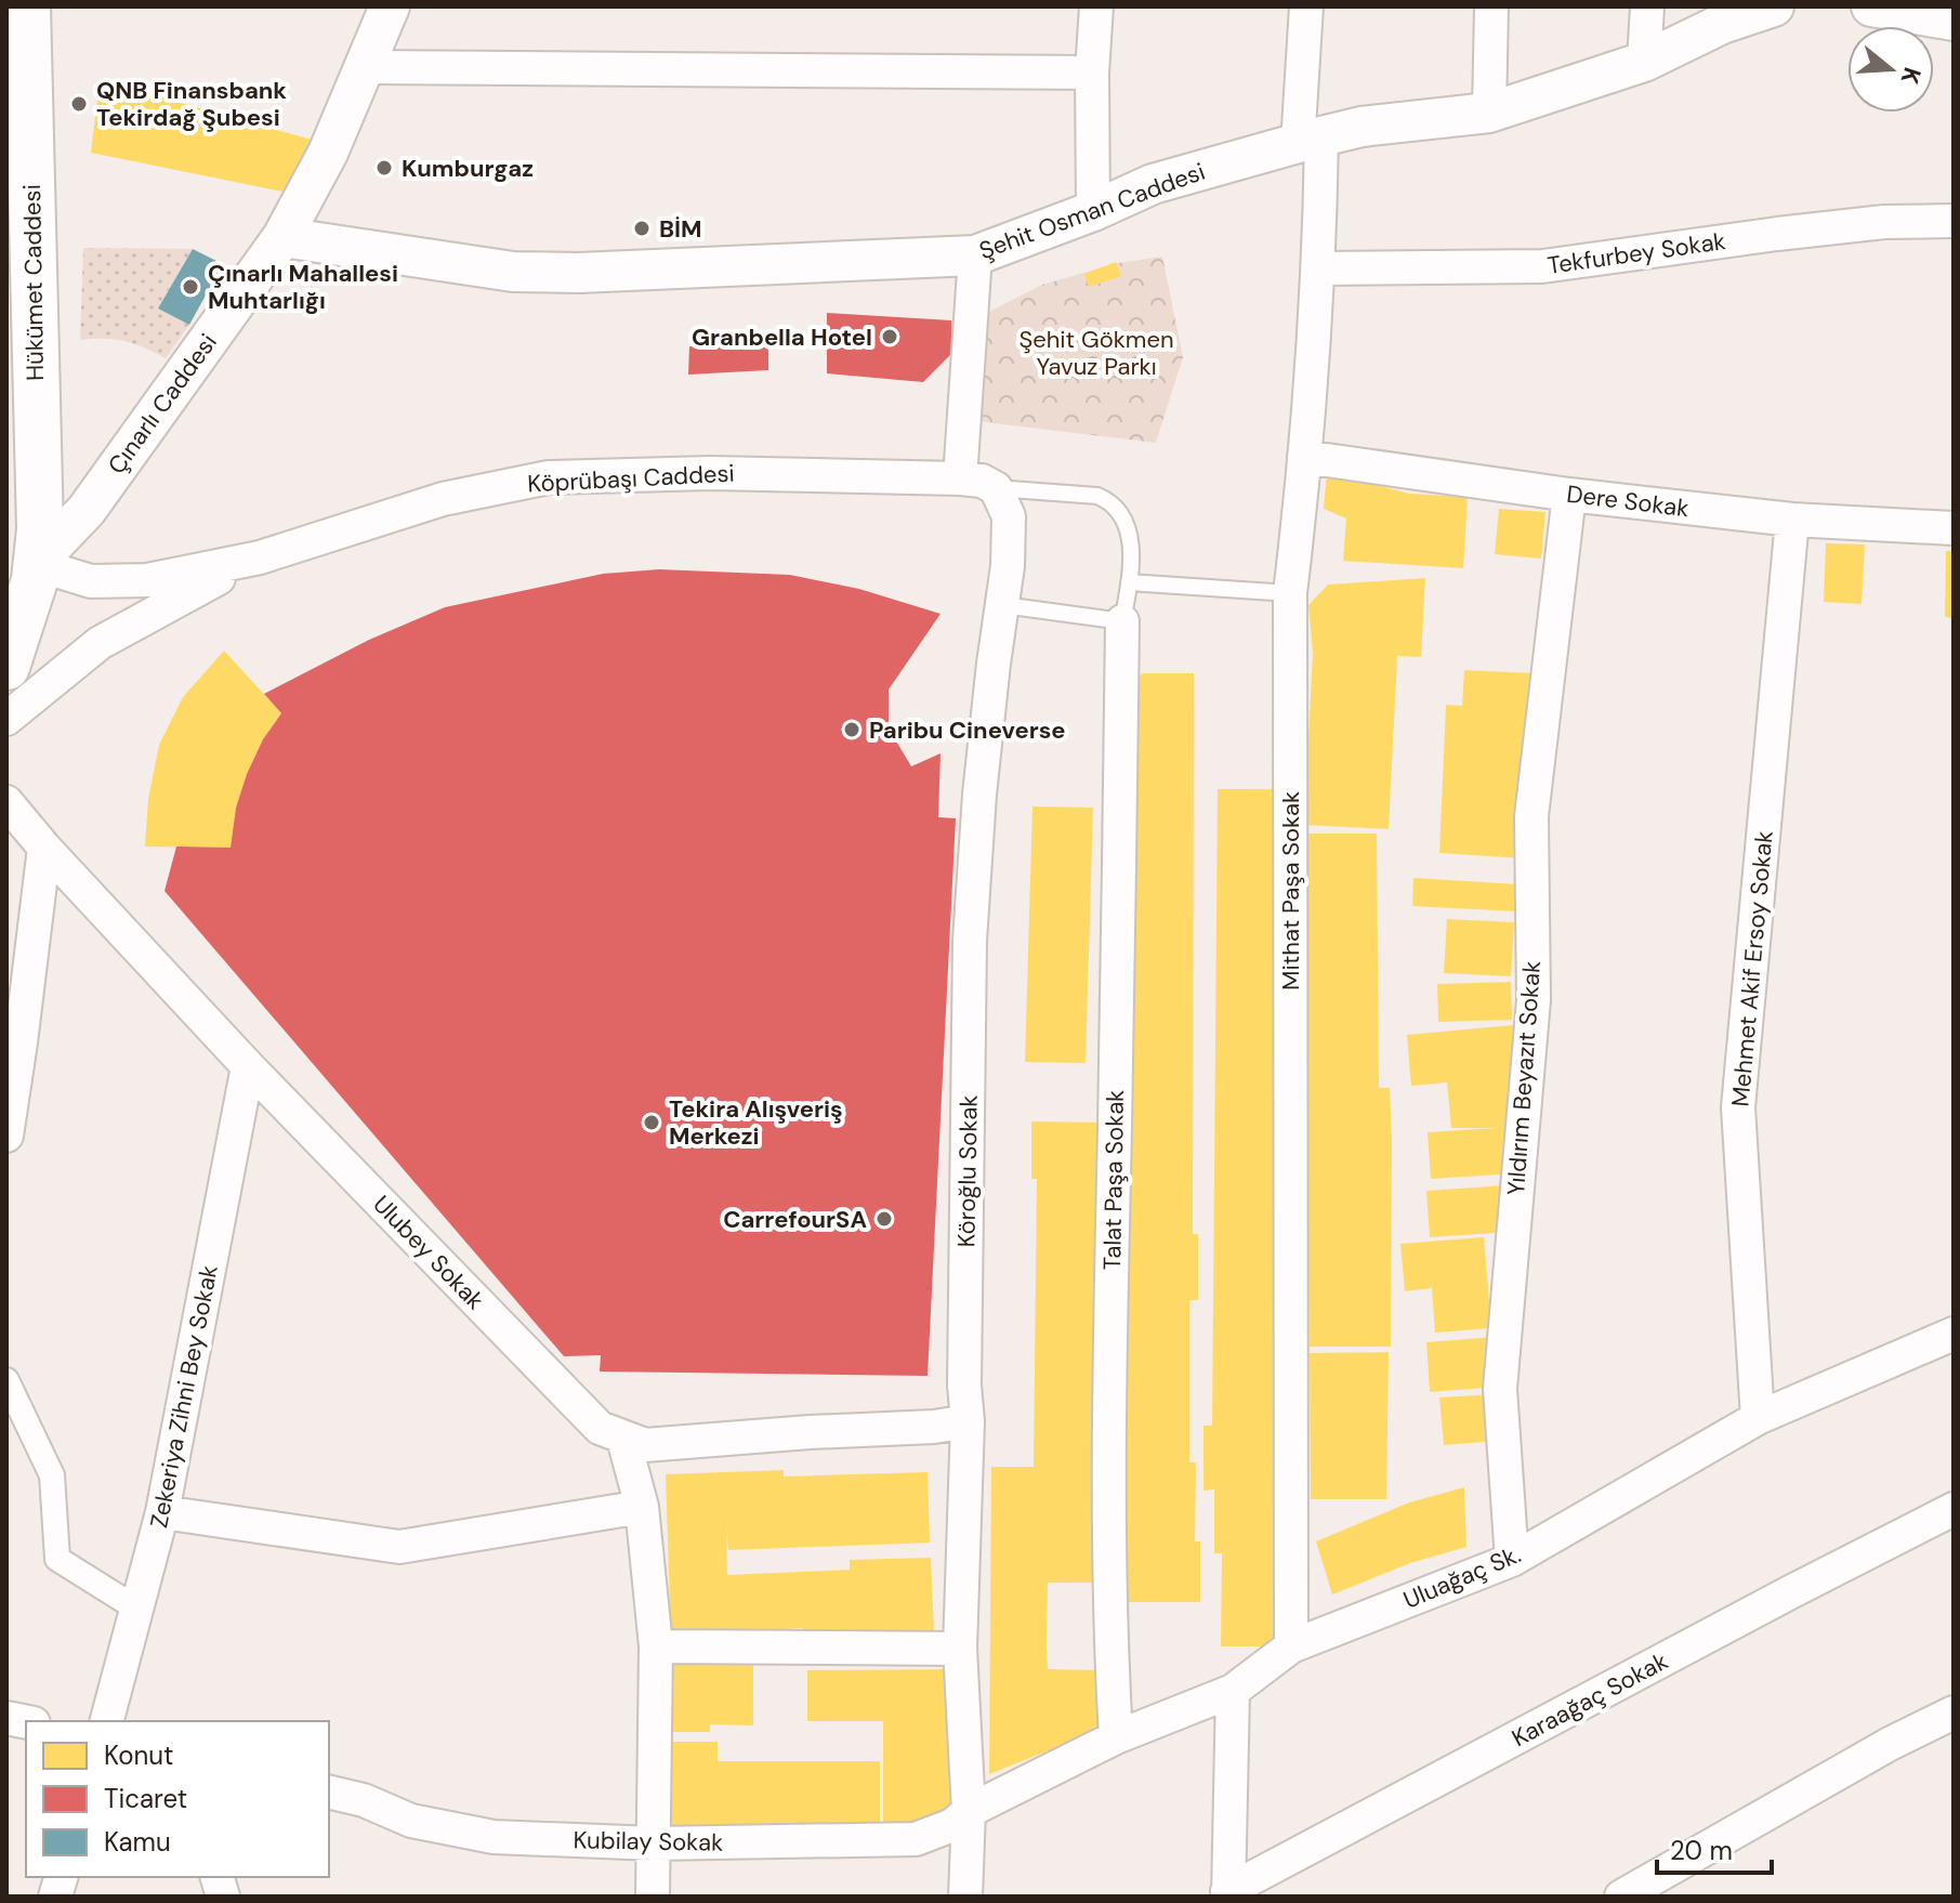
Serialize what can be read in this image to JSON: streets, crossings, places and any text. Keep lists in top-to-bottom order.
{
  "streets": {
    "main road": ["Hükümet Caddesi"],
    "street": [
      "Şehit Osman Caddesi",
      "Tekfurbey Sokak",
      "Çınarlı Caddesi",
      "Köprübaşı Caddesi",
      "Dere Sokak",
      "Mithat Paşa Sokak",
      "Mehmet Akif Ersoy Sokak",
      "Yıldırım Beyazıt Sokak",
      "Köroğlu Sokak",
      "Talat Paşa Sokak",
      "Ulubey Sokak",
      "Zekeriya Zihni Bey Sokak",
      "Uluağaç Sk.",
      "Karaağaç Sokak",
      "Kubilay Sokak"
    ]
  },
  "crossings": [
    ["Şehit Osman Caddesi", "Çınarlı Caddesi"],
    ["Şehit Osman Caddesi", "Mithat Paşa Sokak"],
    ["Tekfurbey Sokak", "Mithat Paşa Sokak"],
    ["Hükümet Caddesi", "Çınarlı Caddesi"],
    ["Hükümet Caddesi", "Köprübaşı Caddesi"],
    ["Çınarlı Caddesi", "Köprübaşı Caddesi"],
    ["Dere Sokak", "Mithat Paşa Sokak"],
    ["Dere Sokak", "Mehmet Akif Ersoy Sokak"],
    ["Dere Sokak", "Yıldırım Beyazıt Sokak"],
    ["Mithat Paşa Sokak", "Uluağaç Sk."],
    ["Mehmet Akif Ersoy Sokak", "Uluağaç Sk."],
    ["Yıldırım Beyazıt Sokak", "Uluağaç Sk."],
    ["Köroğlu Sokak", "Ulubey Sokak"],
    ["Köroğlu Sokak", "Uluağaç Sk."],
    ["Köroğlu Sokak", "Kubilay Sokak"],
    ["Talat Paşa Sokak", "Uluağaç Sk."],
    ["Ulubey Sokak", "Zekeriya Zihni Bey Sokak"],
    ["Uluağaç Sk.", "Kubilay Sokak"]
  ],
  "parks": ["Şehit Gökmen Yavuz Parkı"],
  "places": [
    "QNB Finansbank Tekirdağ Şubesi",
    "Kumburgaz",
    "BİM",
    "Çınarlı Mahallesi Muhtarlığı",
    "Granbella Hotel",
    "Paribu Cineverse",
    "Tekira Alışveriş Merkezi",
    "CarrefourSA"
  ],
  "legend": ["Konut", "Ticaret", "Kamu"],
  "scale_bar": "20 m",
  "north": "right"
}
